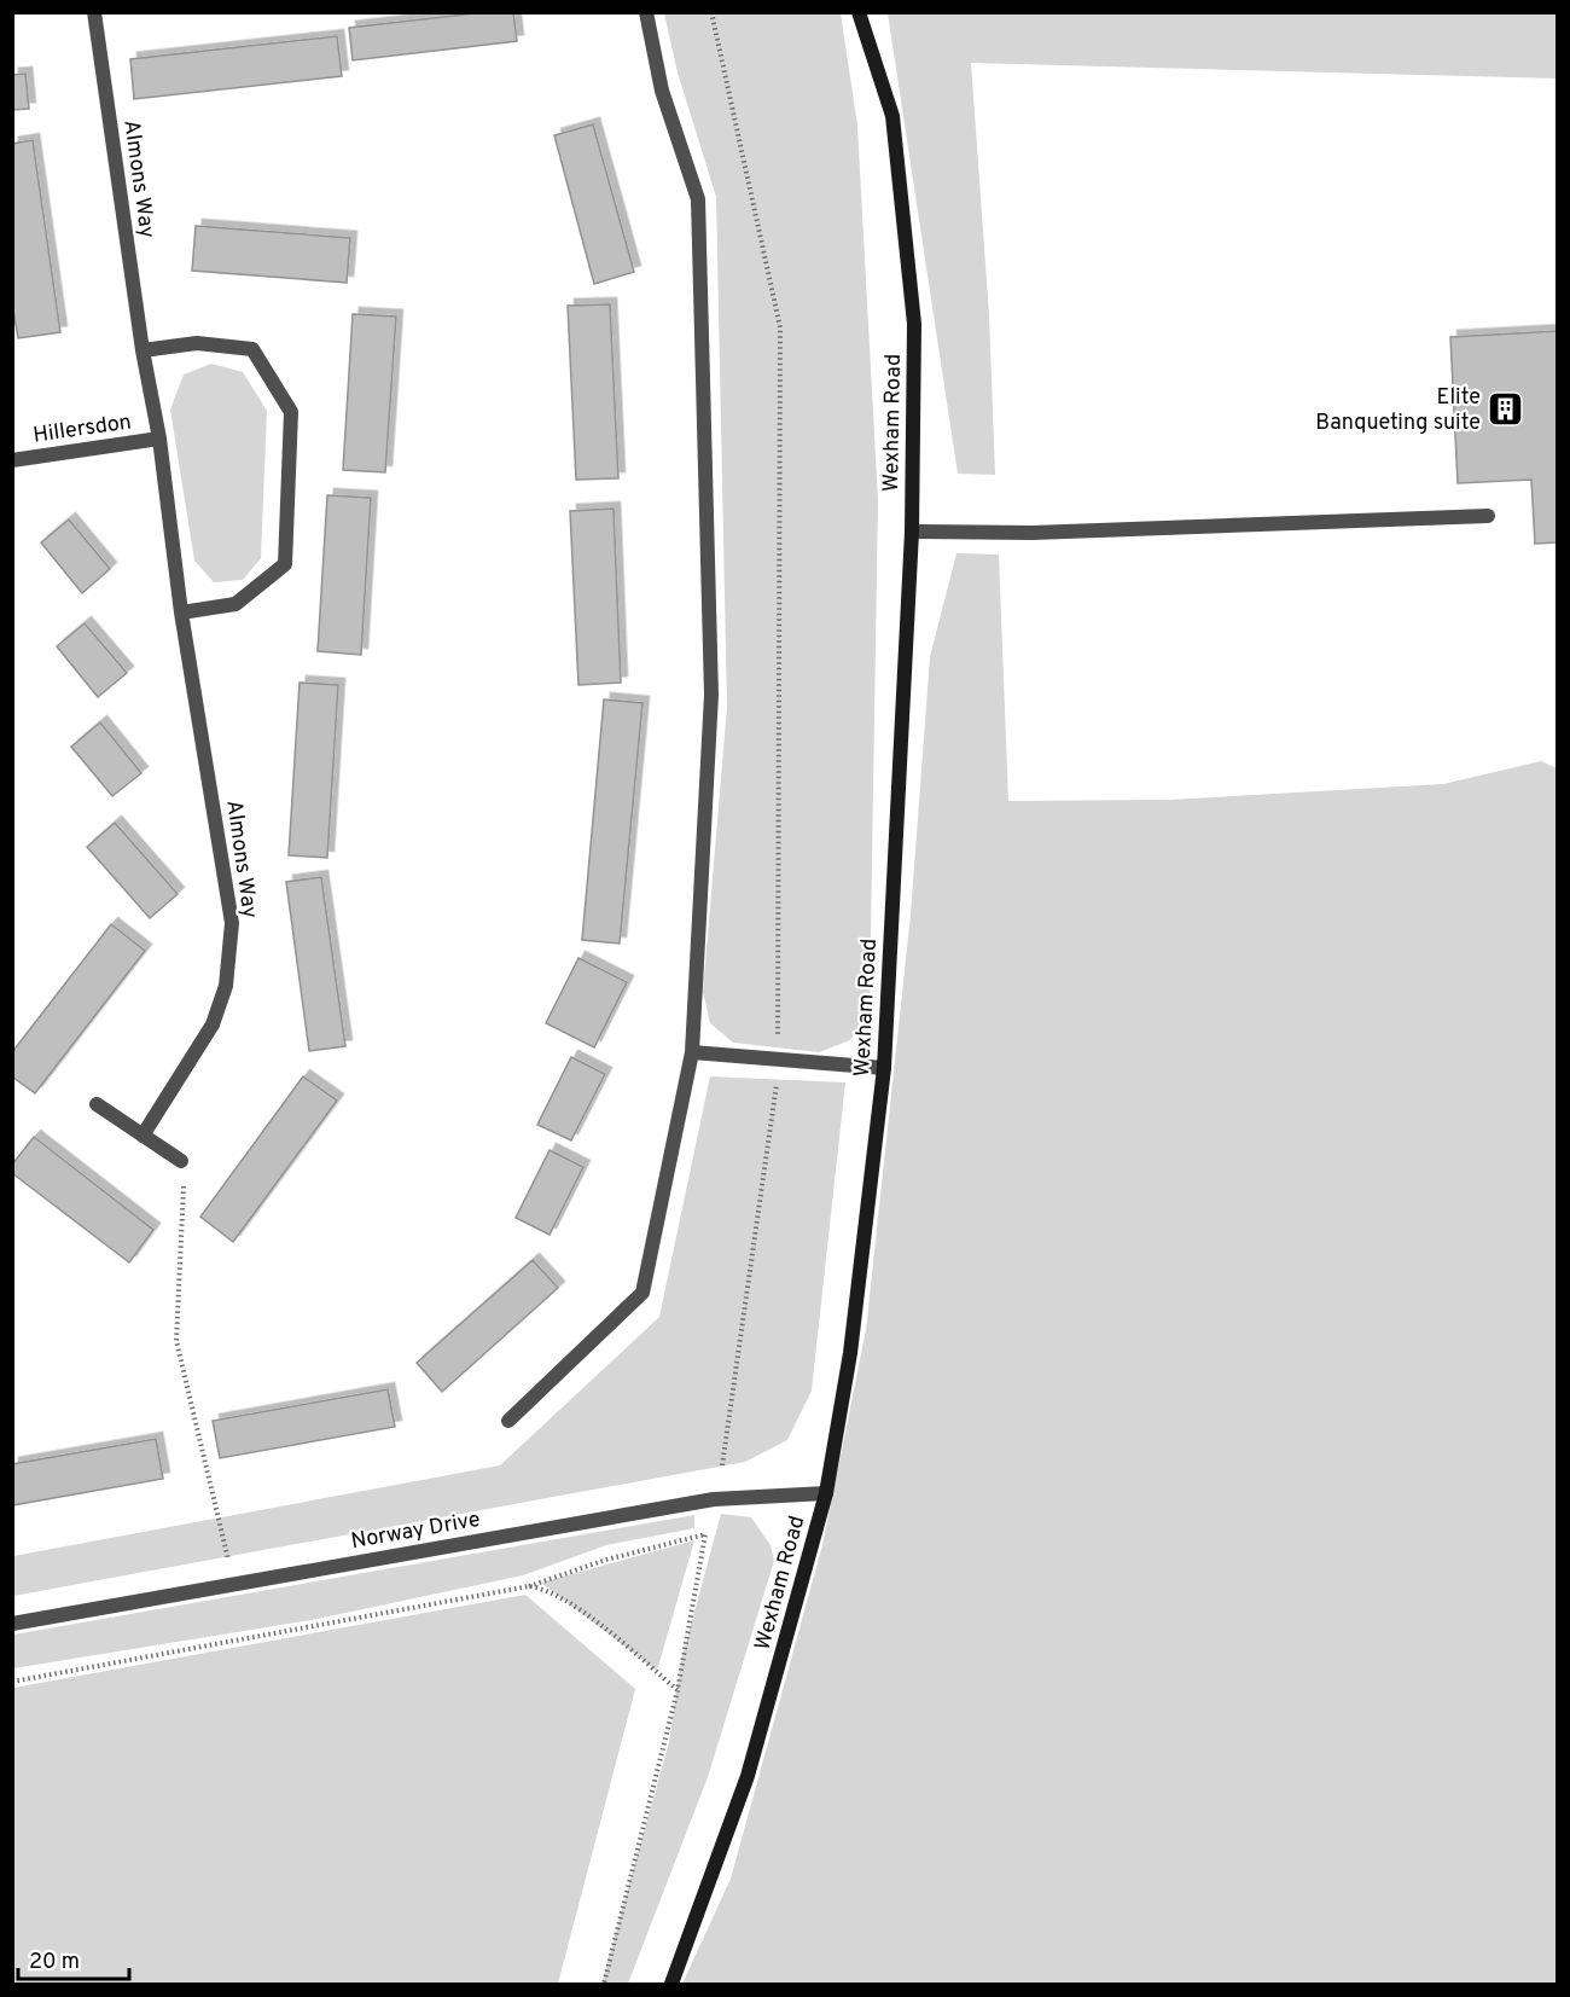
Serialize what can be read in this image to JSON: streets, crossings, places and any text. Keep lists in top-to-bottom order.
{
  "streets": {
    "street": [
      "Almons Way",
      "Wexham Road",
      "Hillersdon",
      "Norway Drive"
    ]
  },
  "crossings": [
    ["Almons Way", "Hillersdon"],
    ["Wexham Road", "Norway Drive"]
  ],
  "places": {
    "building": ["Elite Banqueting suite"]
  },
  "scale_bar": "20 m"
}
